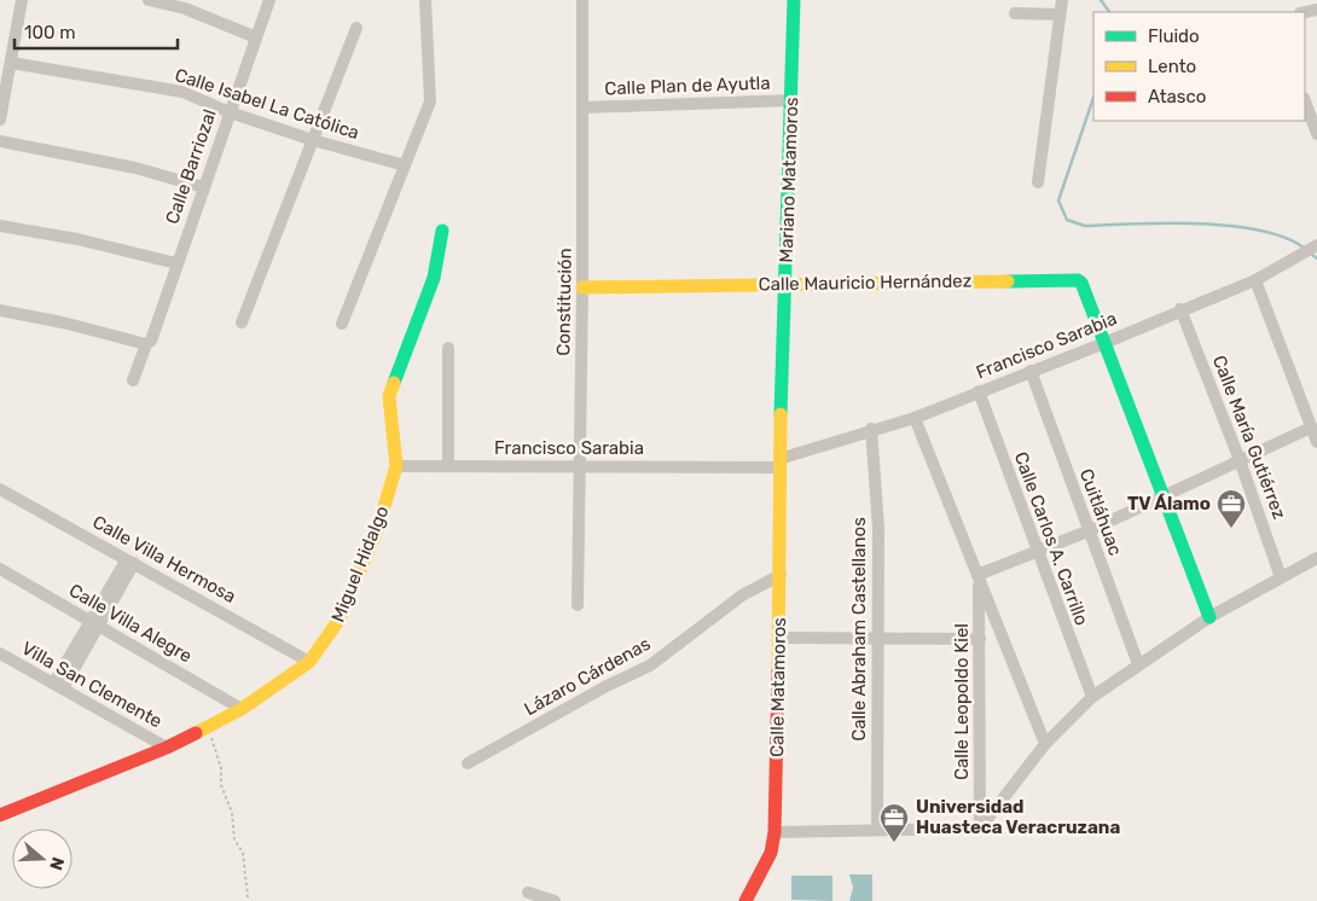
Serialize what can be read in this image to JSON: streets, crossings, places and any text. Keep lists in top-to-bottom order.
{
  "streets": {
    "street": [
      "Calle Plan de Ayutla",
      "Calle Isabel La Católica",
      "Calle Barriozal",
      "Mariano Matamoros",
      "Calle Mauricio Hernández",
      "Constitución",
      "Francisco Sarabia",
      "Calle María Gutiérrez",
      "Cuitláhuac",
      "Calle Carlos A. Carrillo",
      "Calle Villa Hermosa",
      "Miguel Hidalgo",
      "Calle Villa Alegre",
      "Calle Abraham Castellanos",
      "Lázaro Cárdenas",
      "Villa San Clemente",
      "Calle Matamoros",
      "Calle Leopoldo Kiel"
    ]
  },
  "crossings": [
    ["Calle Plan de Ayutla", "Mariano Matamoros"],
    ["Calle Plan de Ayutla", "Constitución"],
    ["Calle Isabel La Católica", "Calle Barriozal"],
    ["Mariano Matamoros", "Calle Mauricio Hernández"],
    ["Mariano Matamoros", "Francisco Sarabia"],
    ["Mariano Matamoros", "Calle Matamoros"],
    ["Calle Mauricio Hernández", "Constitución"],
    ["Calle Mauricio Hernández", "Francisco Sarabia"],
    ["Constitución", "Francisco Sarabia"],
    ["Francisco Sarabia", "Calle María Gutiérrez"],
    ["Francisco Sarabia", "Cuitláhuac"],
    ["Francisco Sarabia", "Calle Carlos A. Carrillo"],
    ["Francisco Sarabia", "Miguel Hidalgo"],
    ["Francisco Sarabia", "Calle Abraham Castellanos"],
    ["Francisco Sarabia", "Calle Matamoros"],
    ["Calle Villa Hermosa", "Miguel Hidalgo"],
    ["Miguel Hidalgo", "Calle Villa Alegre"],
    ["Miguel Hidalgo", "Villa San Clemente"],
    ["Lázaro Cárdenas", "Calle Matamoros"]
  ],
  "places": {
    "office": ["TV Álamo", "Universidad Huasteca Veracruzana"]
  },
  "legend": ["Fluido", "Lento", "Atasco"],
  "scale_bar": "100 m",
  "north": "right"
}
